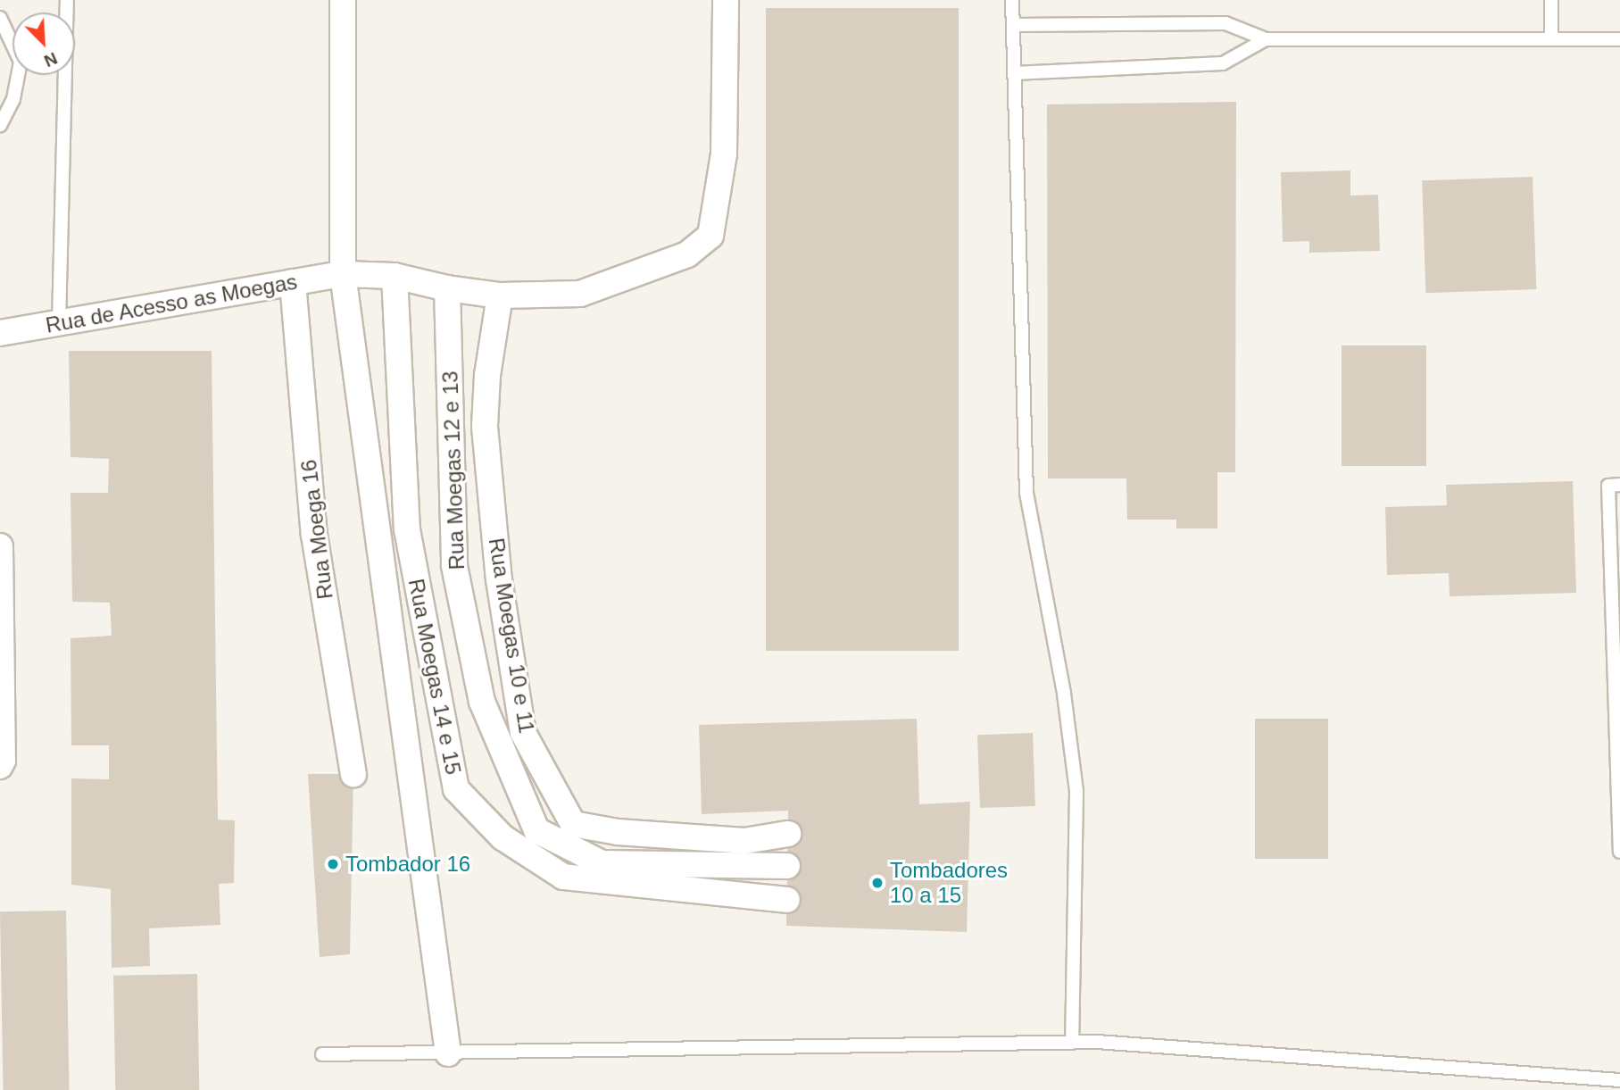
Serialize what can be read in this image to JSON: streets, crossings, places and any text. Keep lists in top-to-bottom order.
{
  "streets": {
    "street": [
      "Rua de Acesso as Moegas",
      "Rua Moegas 12 e 13",
      "Rua Moega 16",
      "Rua Moegas 10 e 11",
      "Rua Moegas 14 e 15"
    ]
  },
  "crossings": [
    ["Rua de Acesso as Moegas", "Rua Moegas 12 e 13"],
    ["Rua de Acesso as Moegas", "Rua Moega 16"],
    ["Rua de Acesso as Moegas", "Rua Moegas 10 e 11"],
    ["Rua de Acesso as Moegas", "Rua Moegas 14 e 15"]
  ],
  "places": ["Tombador 16", "Tombadores 10 a 15"],
  "north": "bottom right"
}
